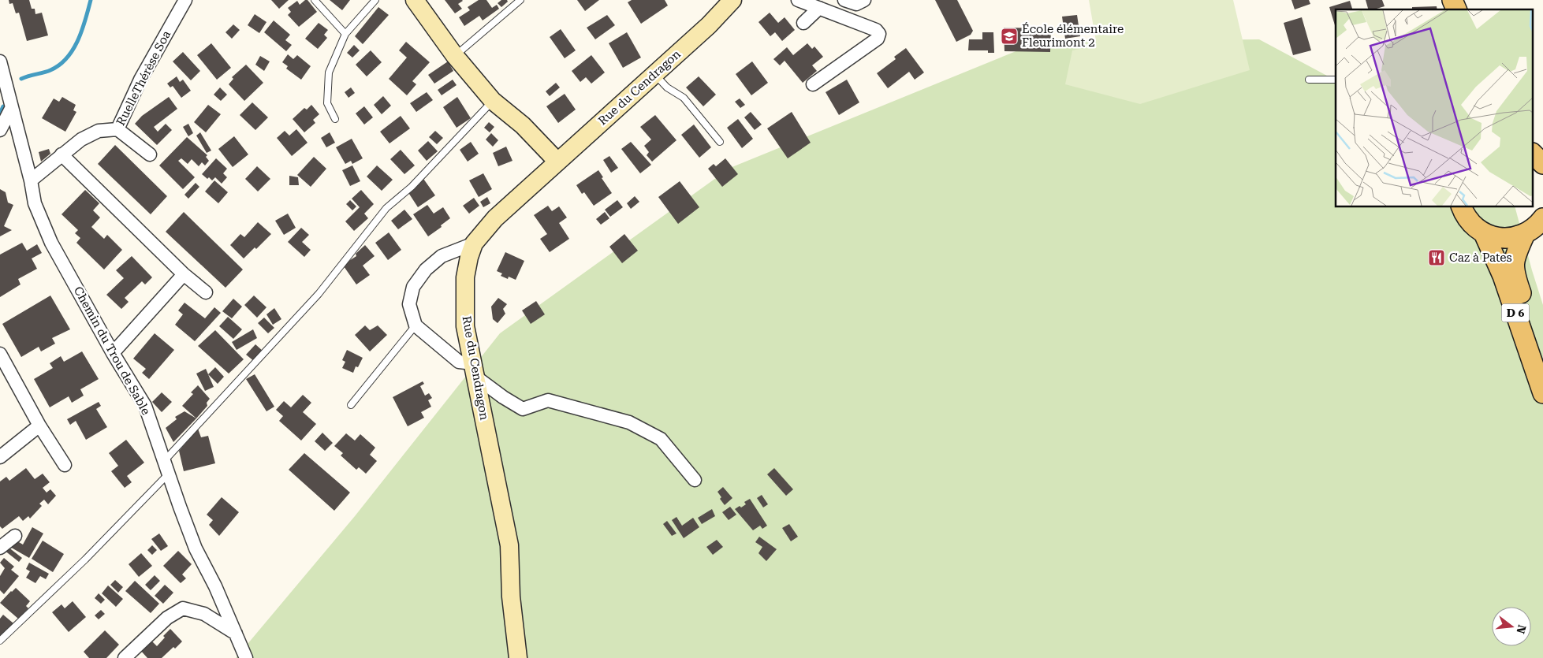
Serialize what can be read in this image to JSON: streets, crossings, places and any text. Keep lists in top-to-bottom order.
{
  "streets": {
    "main road": ["Rue du Cendragon", "D 6"],
    "street": ["RuelleThérèse Soa", "Chemin du Trou de Sable"]
  },
  "crossings": [
    ["RuelleThérèse Soa", "Chemin du Trou de Sable"]
  ],
  "places": {
    "school or university": ["École élémentaire Fleurimont 2"],
    "restaurant": ["Caz à Pates"]
  },
  "north": "right"
}
